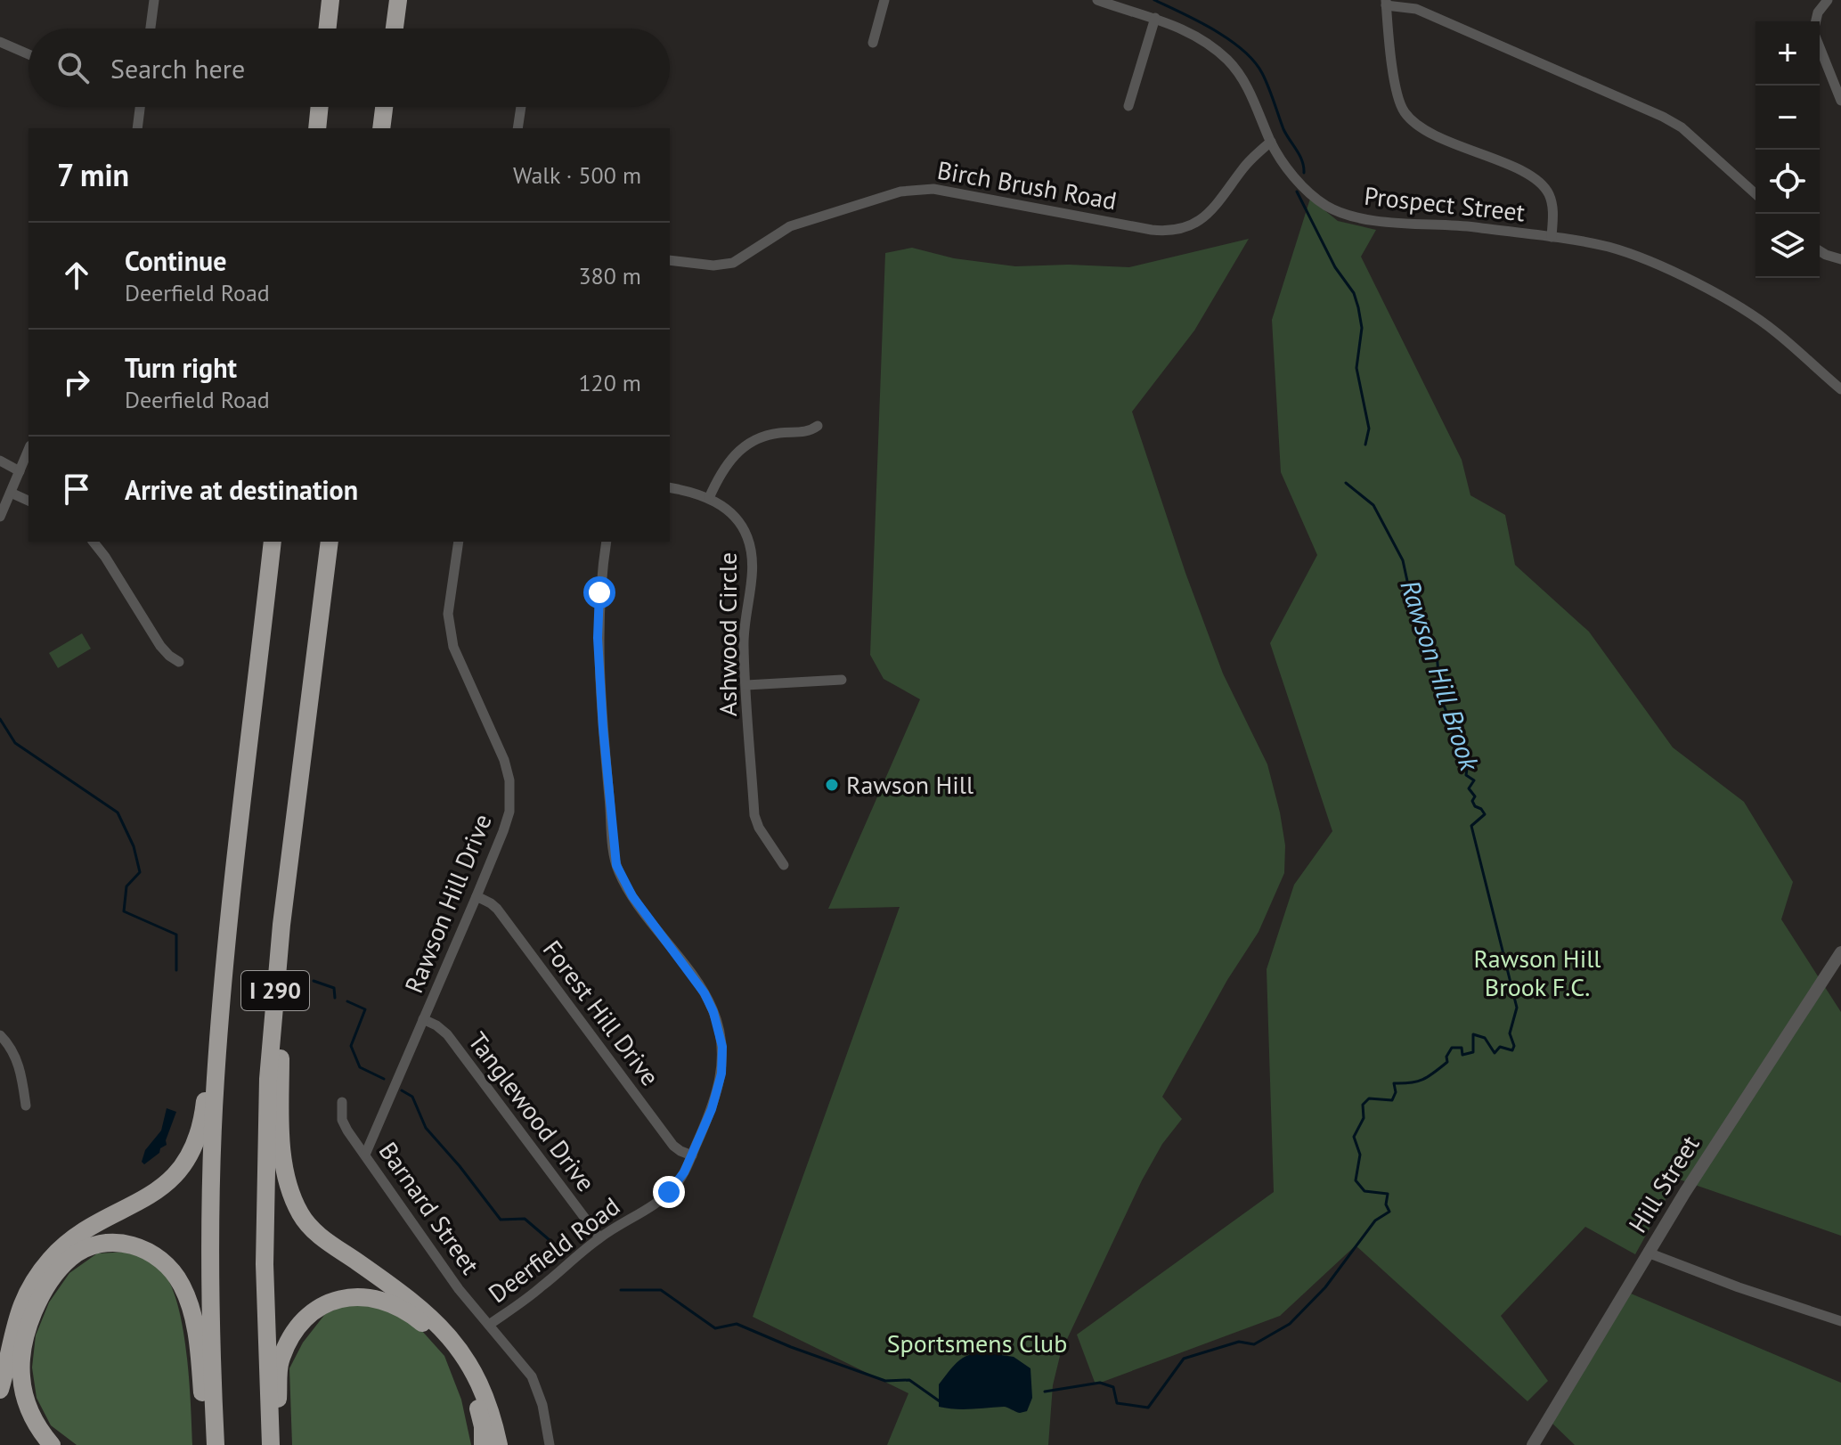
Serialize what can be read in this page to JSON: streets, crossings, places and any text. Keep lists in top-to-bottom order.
{
  "streets": {
    "highway": ["I 290"],
    "street": [
      "Birch Brush Road",
      "Prospect Street",
      "Ashwood Circle",
      "Rawson Hill Drive",
      "Forest Hill Drive",
      "Tanglewood Drive",
      "Hill Street",
      "Barnard Street",
      "Deerfield Road"
    ]
  },
  "crossings": [
    ["Birch Brush Road", "Prospect Street"],
    ["Rawson Hill Drive", "Forest Hill Drive"],
    ["Rawson Hill Drive", "Tanglewood Drive"],
    ["Rawson Hill Drive", "Barnard Street"],
    ["Forest Hill Drive", "Deerfield Road"],
    ["Tanglewood Drive", "Deerfield Road"],
    ["Barnard Street", "Deerfield Road"]
  ],
  "water": ["Rawson Hill Brook"],
  "parks": ["Rawson Hill Brook F.C.", "Sportsmens Club"],
  "places": ["Rawson Hill"],
  "page": {
    "map_buttons": ["+", "−"],
    "search": "Search here",
    "heading": ["7 min", "Walk · 500 m"],
    "list": [
      ["Continue", "Deerfield Road", "380 m"],
      ["Turn right", "Deerfield Road", "120 m"],
      "Arrive at destination"
    ]
  }
}
